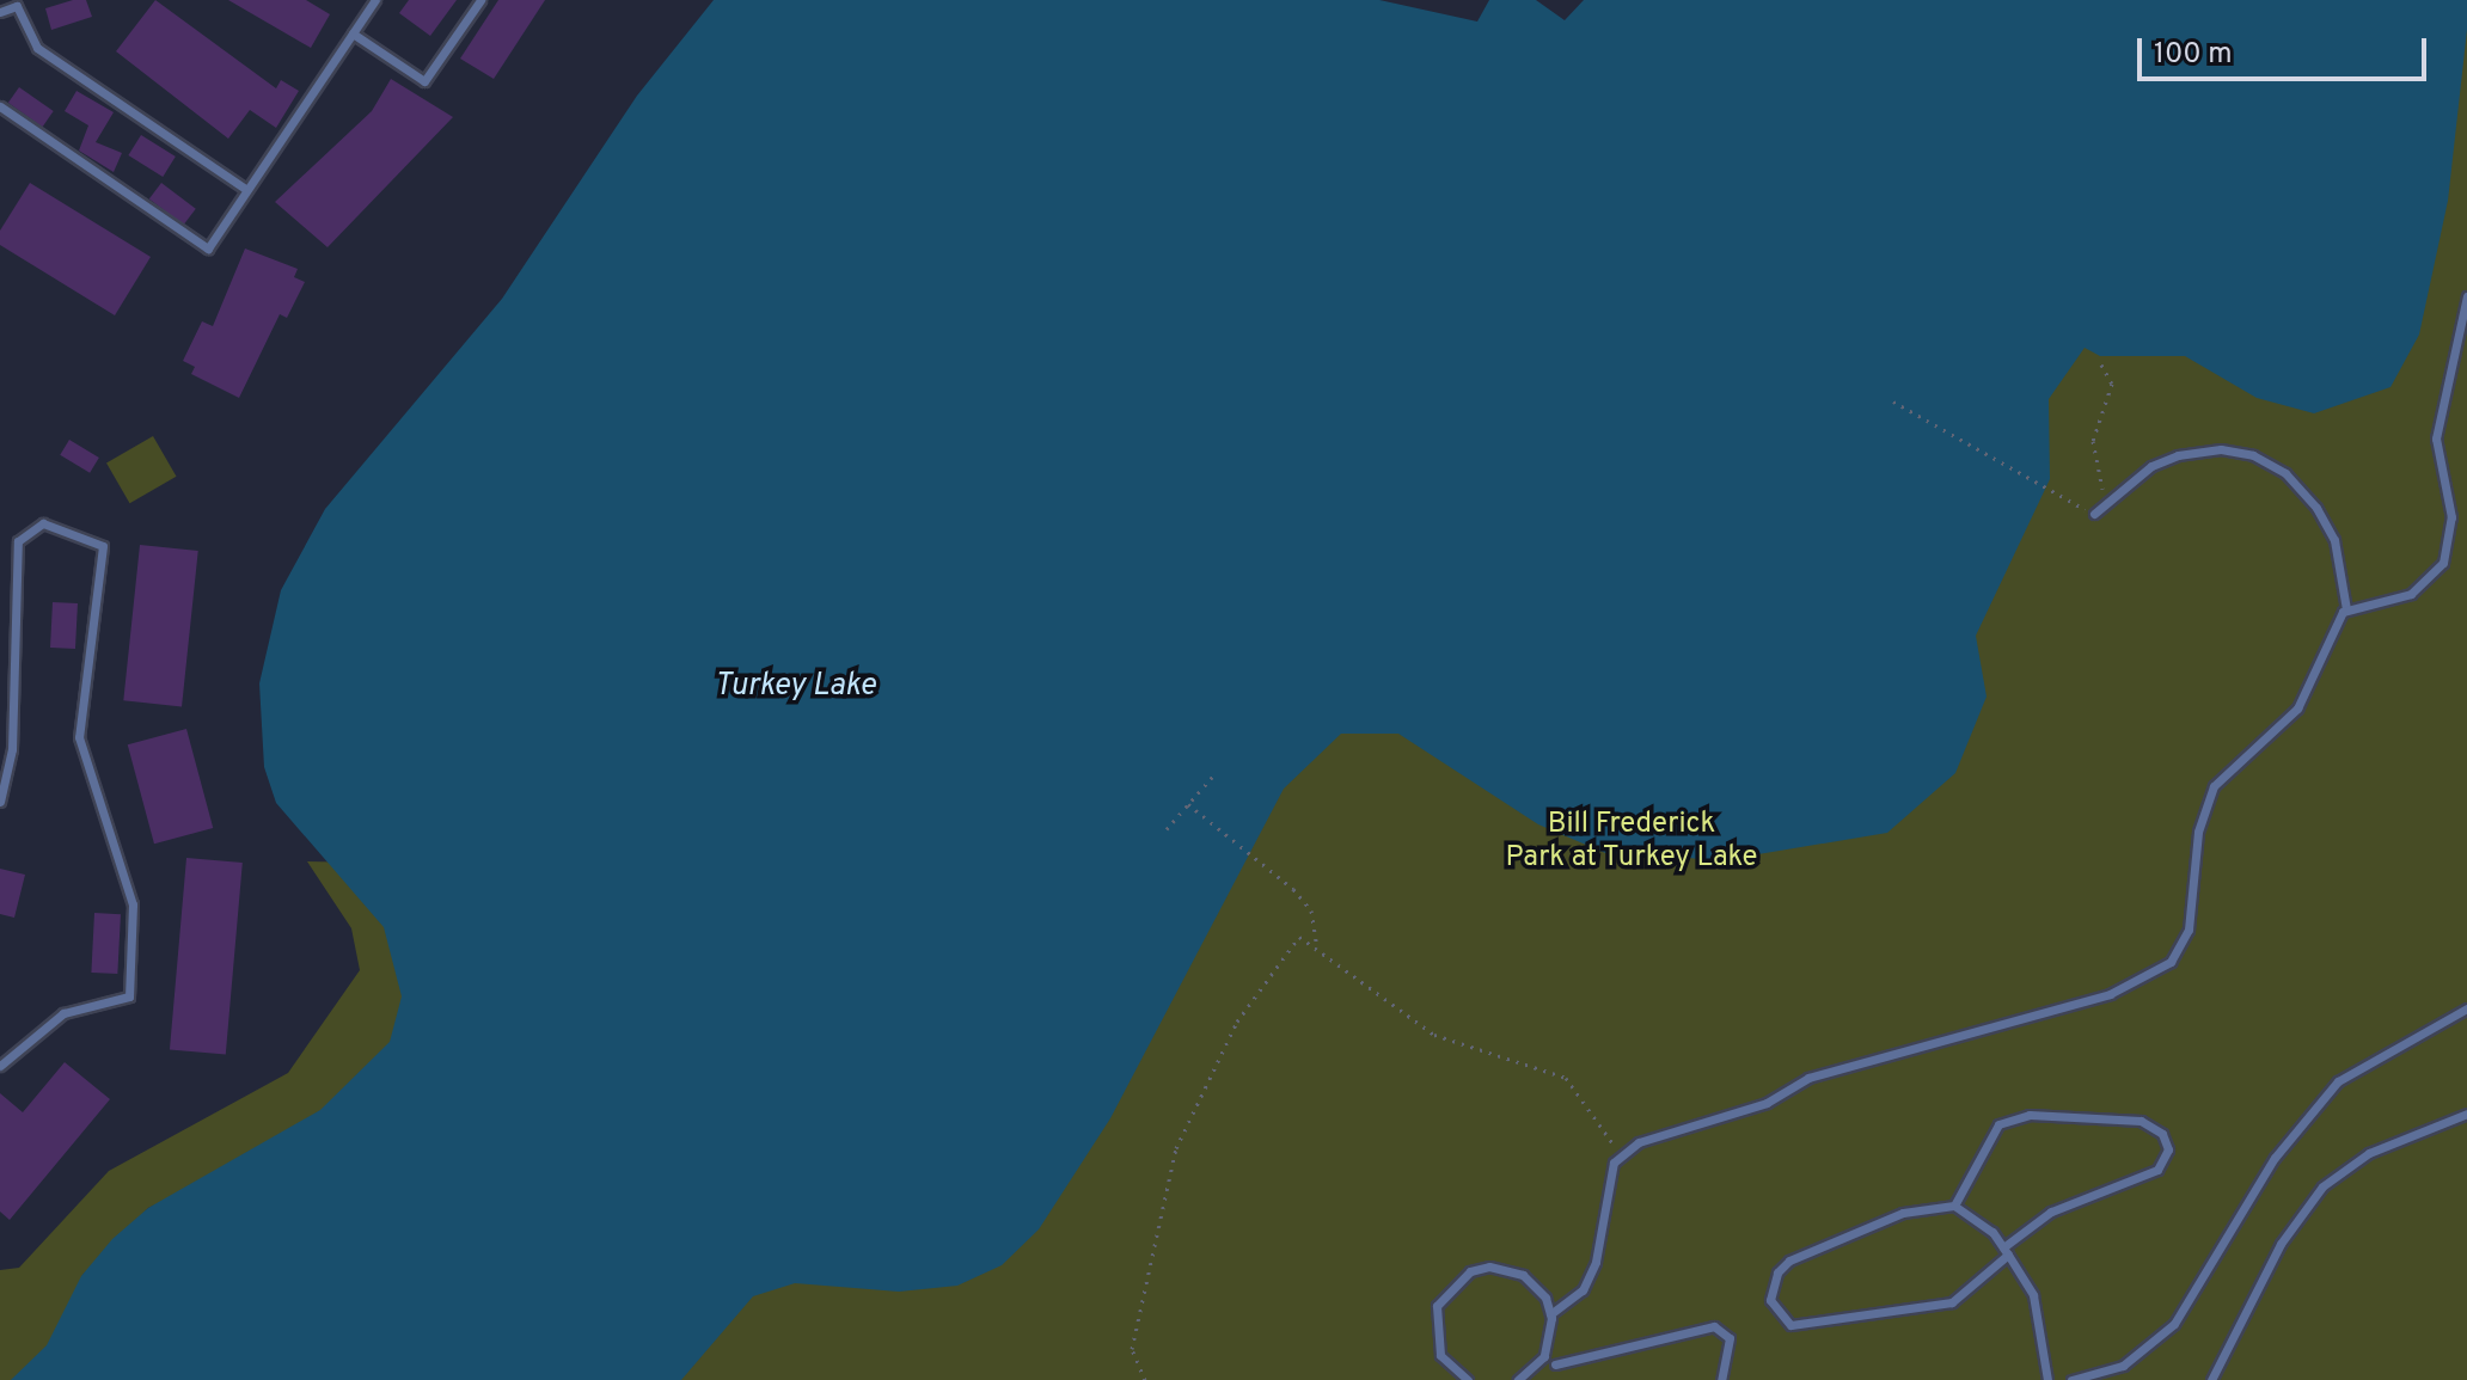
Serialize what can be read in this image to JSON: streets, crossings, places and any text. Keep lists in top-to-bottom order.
{
  "water": ["Turkey Lake"],
  "parks": ["Bill Frederick Park at Turkey Lake"],
  "scale_bar": "100 m"
}
